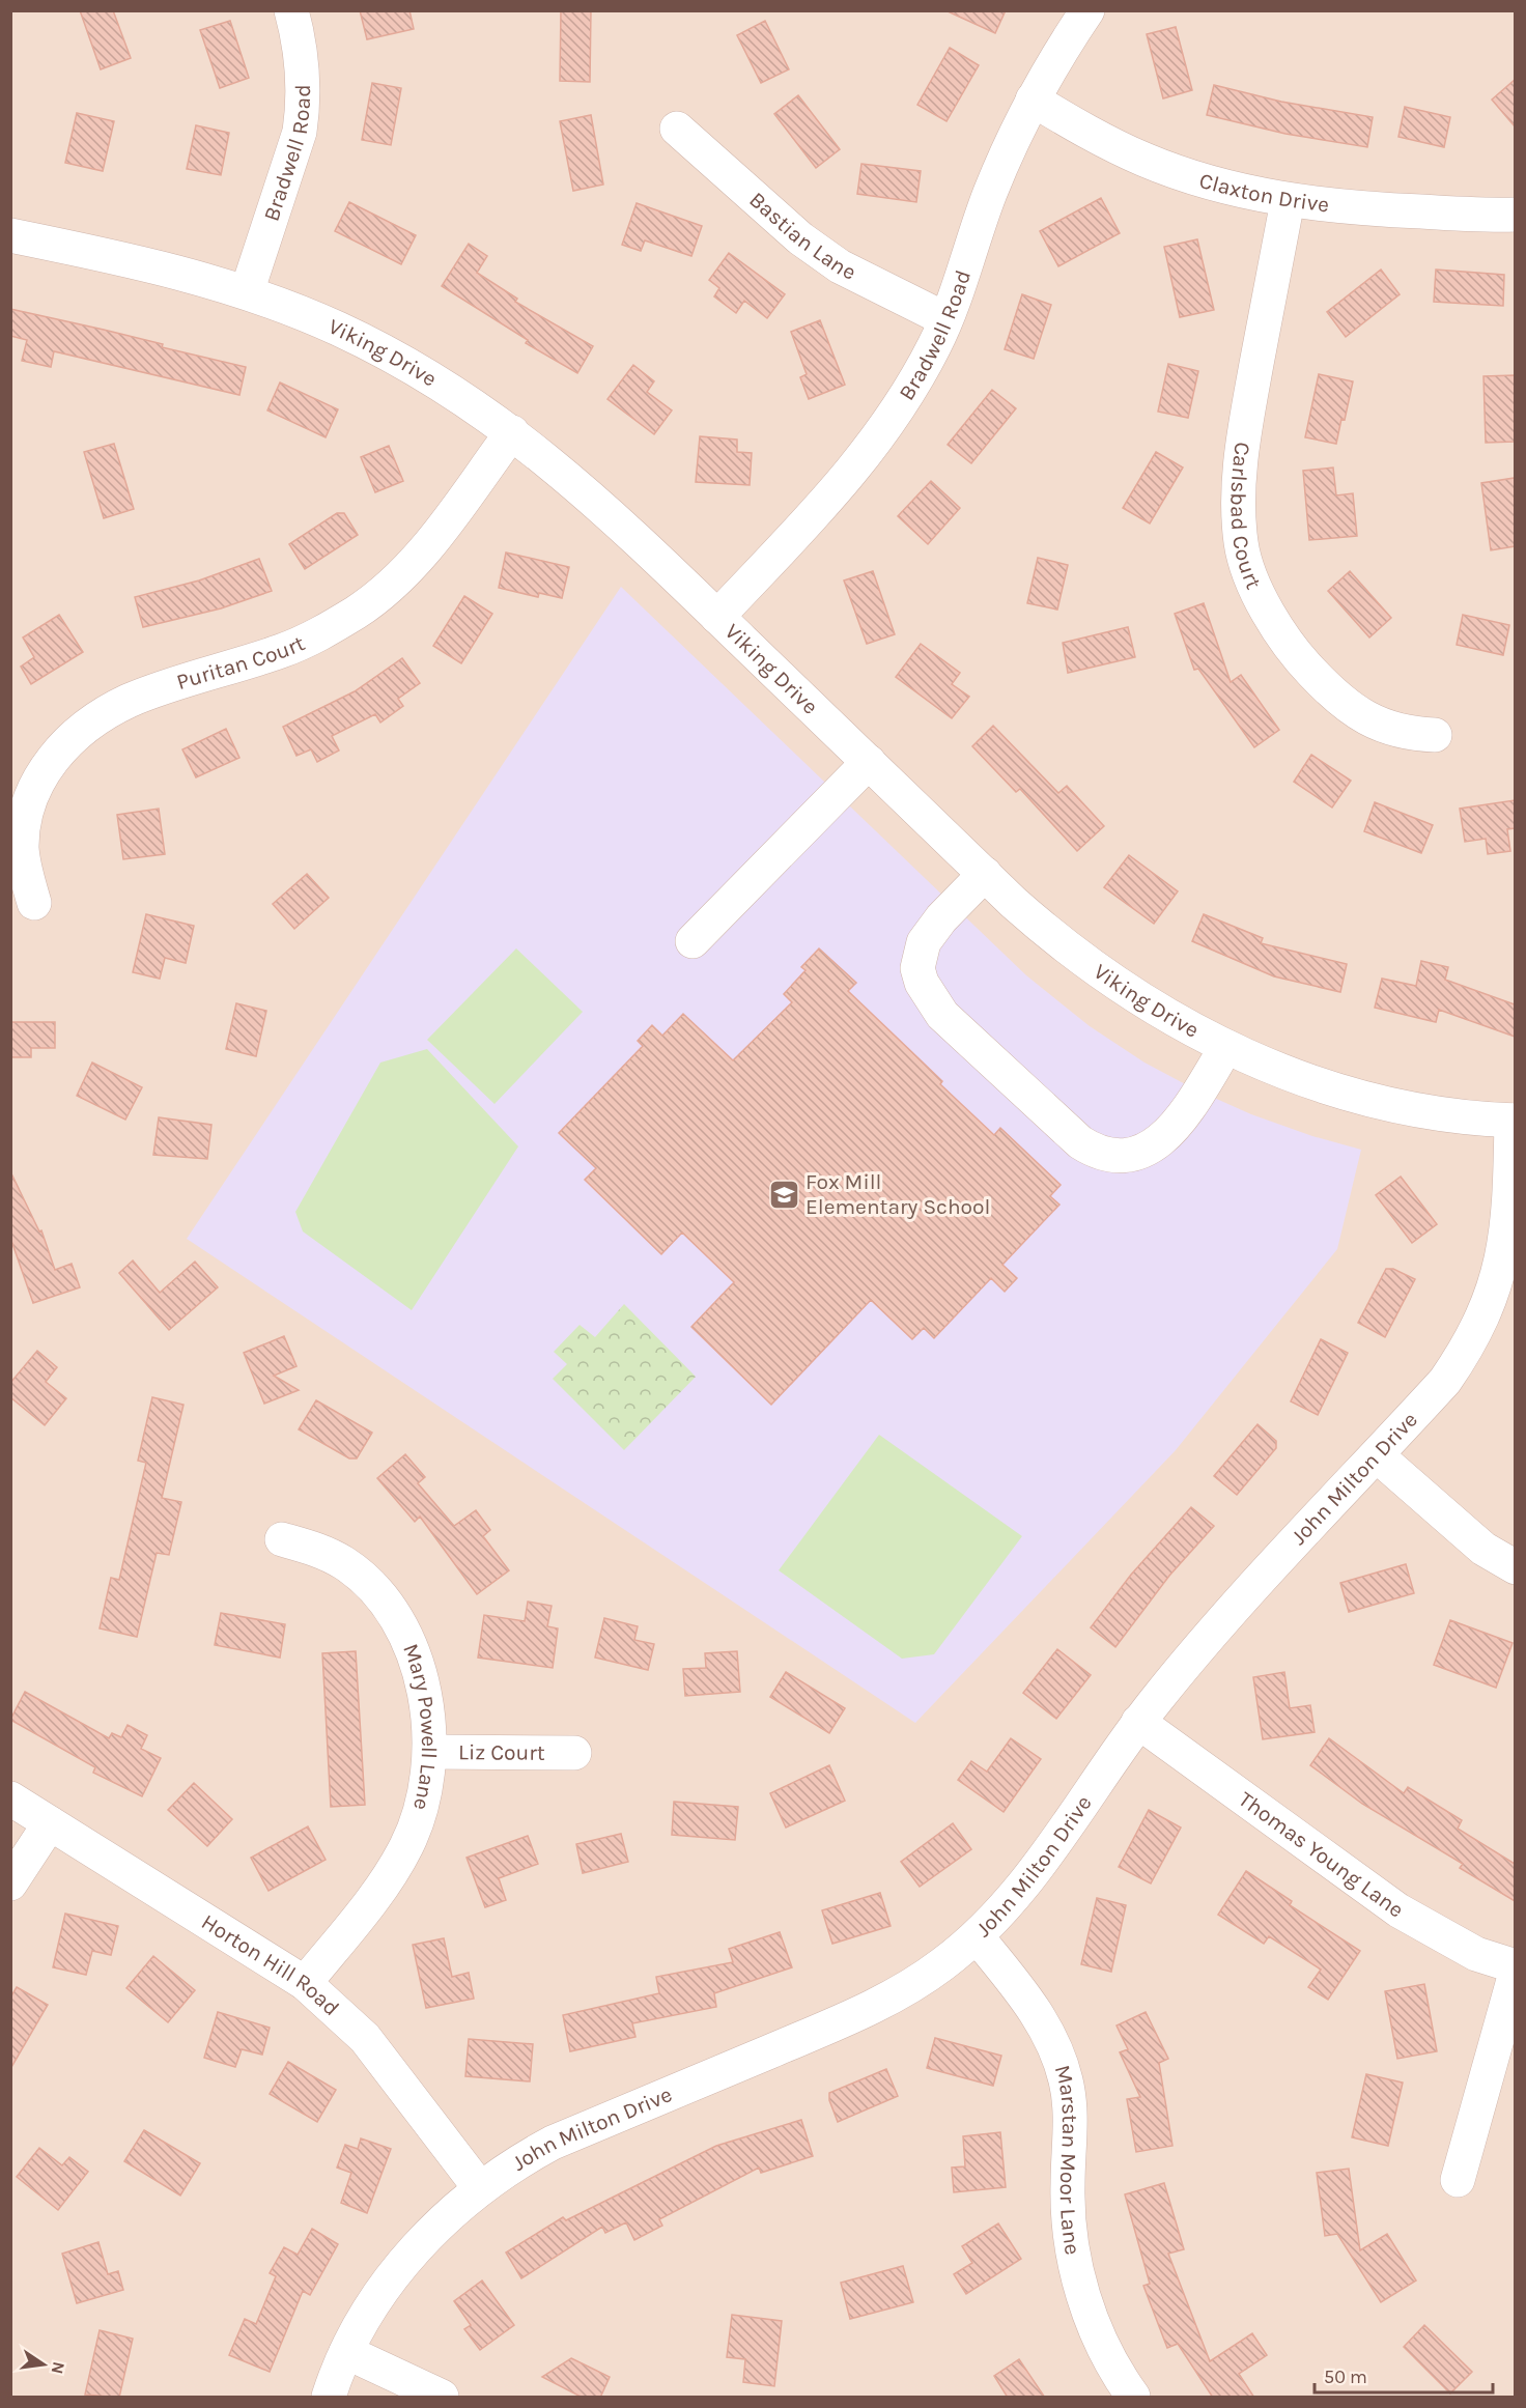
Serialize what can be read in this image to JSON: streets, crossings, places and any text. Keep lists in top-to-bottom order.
{
  "streets": {
    "street": [
      "Bradwell Road",
      "Claxton Drive",
      "Bastian Lane",
      "Viking Drive",
      "Carlsbad Court",
      "Puritan Court",
      "John Milton Drive",
      "Mary Powell Lane",
      "Liz Court",
      "Thomas Young Lane",
      "Horton Hill Road",
      "Marstan Moor Lane"
    ]
  },
  "crossings": [
    ["Bradwell Road", "Claxton Drive"],
    ["Bradwell Road", "Bastian Lane"],
    ["Bradwell Road", "Viking Drive"],
    ["Claxton Drive", "Carlsbad Court"],
    ["Viking Drive", "Puritan Court"],
    ["Viking Drive", "John Milton Drive"],
    ["John Milton Drive", "Thomas Young Lane"],
    ["John Milton Drive", "Horton Hill Road"],
    ["John Milton Drive", "Marstan Moor Lane"],
    ["Mary Powell Lane", "Liz Court"],
    ["Mary Powell Lane", "Horton Hill Road"]
  ],
  "places": {
    "school or university": ["Fox Mill Elementary School"]
  },
  "scale_bar": "50 m",
  "north": "right"
}
